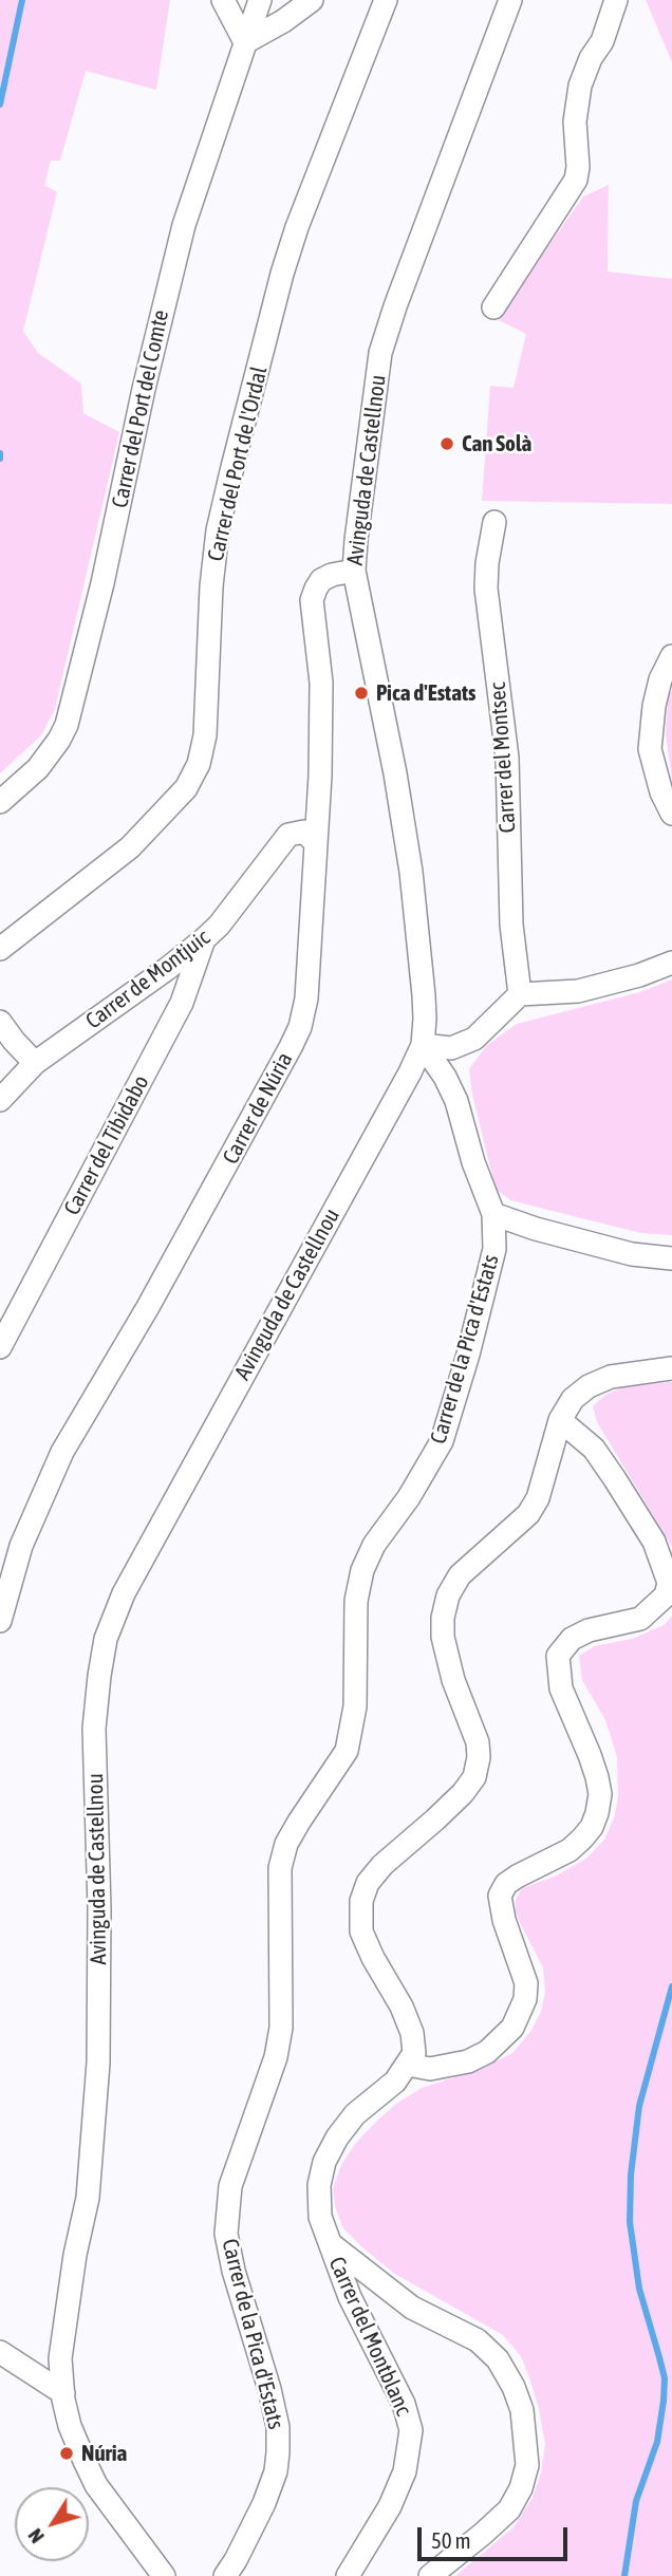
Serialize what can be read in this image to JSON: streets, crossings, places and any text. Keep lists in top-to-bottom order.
{
  "streets": {
    "street": [
      "Carrer del Port del Comte",
      "Carrer del Port de l'Ordal",
      "Avinguda de Castellnou",
      "Carrer del Montsec",
      "Carrer de Montjuic",
      "Carrer de Núria",
      "Carrer del Tibidabo",
      "Carrer de la Pica d'Estats",
      "Carrer del Montblanc"
    ]
  },
  "crossings": [
    ["Avinguda de Castellnou", "Carrer de Núria"],
    ["Avinguda de Castellnou", "Carrer de la Pica d'Estats"],
    ["Carrer de Montjuic", "Carrer de Núria"],
    ["Carrer de Montjuic", "Carrer del Tibidabo"]
  ],
  "places": ["Can Solà", "Pica d'Estats", "Núria"],
  "scale_bar": "50 m",
  "north": "bottom left"
}
